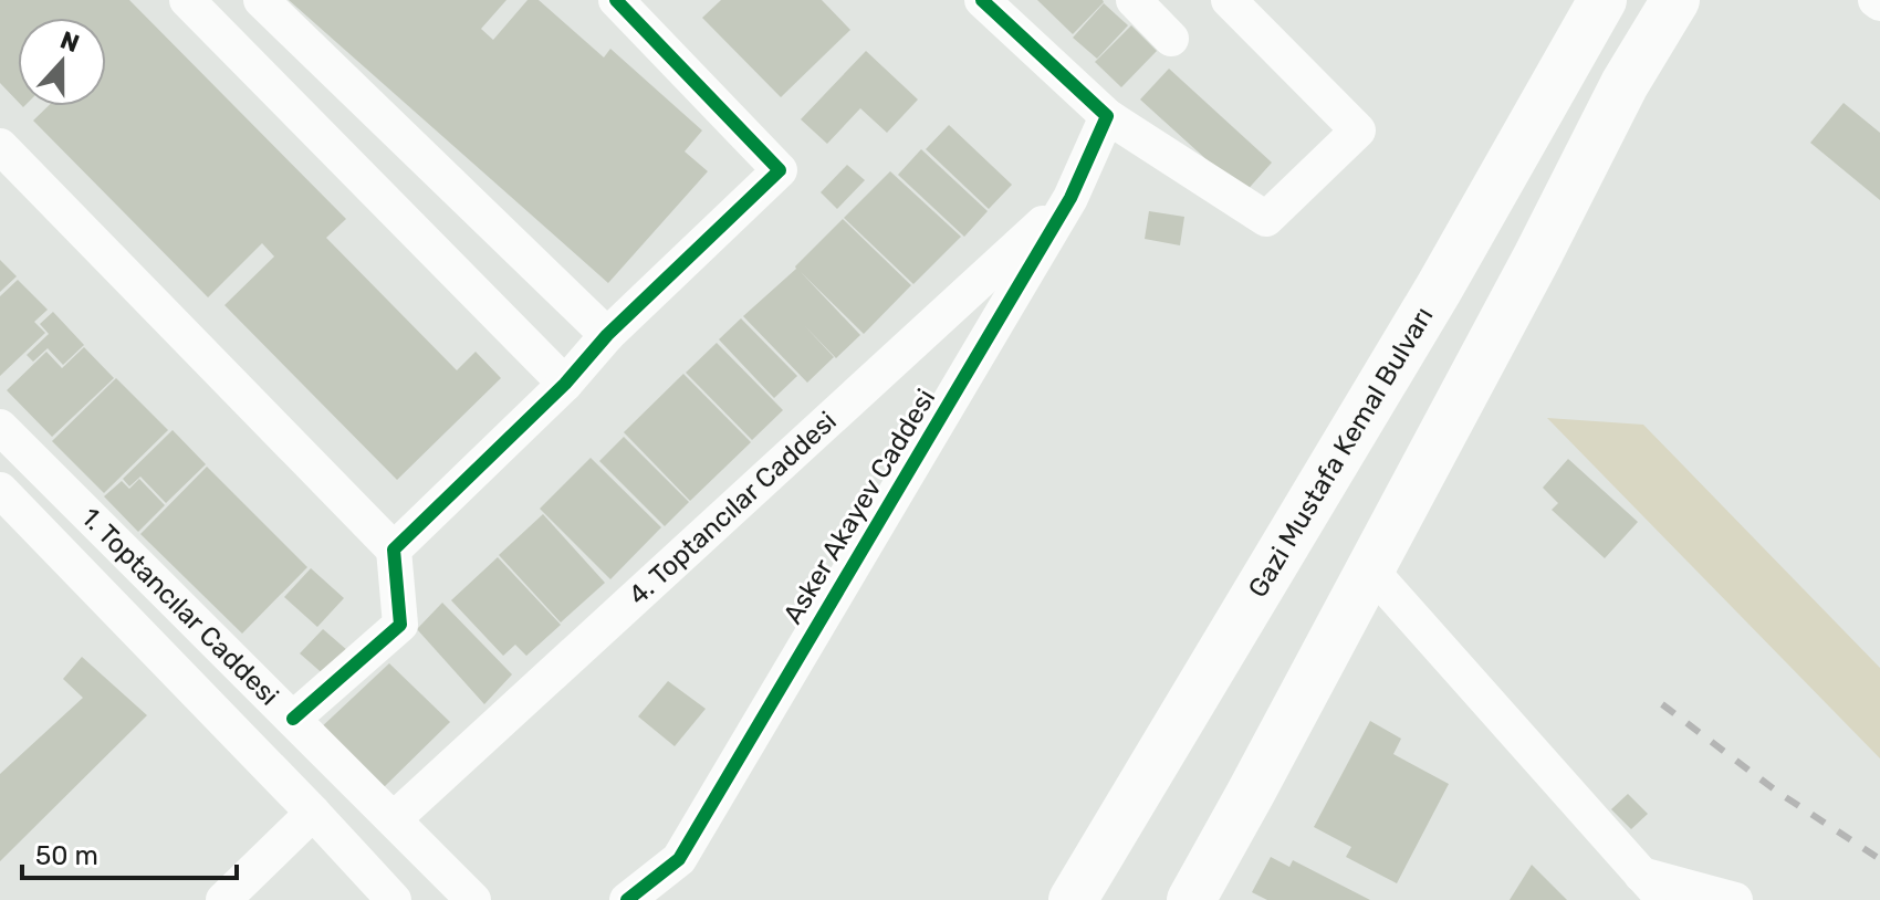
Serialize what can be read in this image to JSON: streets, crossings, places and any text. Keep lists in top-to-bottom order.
{
  "streets": {
    "highway": ["Gazi Mustafa Kemal Bulvarı"],
    "street": ["Asker Akayev Caddesi", "4. Toptancılar Caddesi", "1. Toptancılar Caddesi"]
  },
  "crossings": [
    ["Asker Akayev Caddesi", "4. Toptancılar Caddesi"],
    ["4. Toptancılar Caddesi", "1. Toptancılar Caddesi"]
  ],
  "scale_bar": "50 m",
  "north": "top"
}
